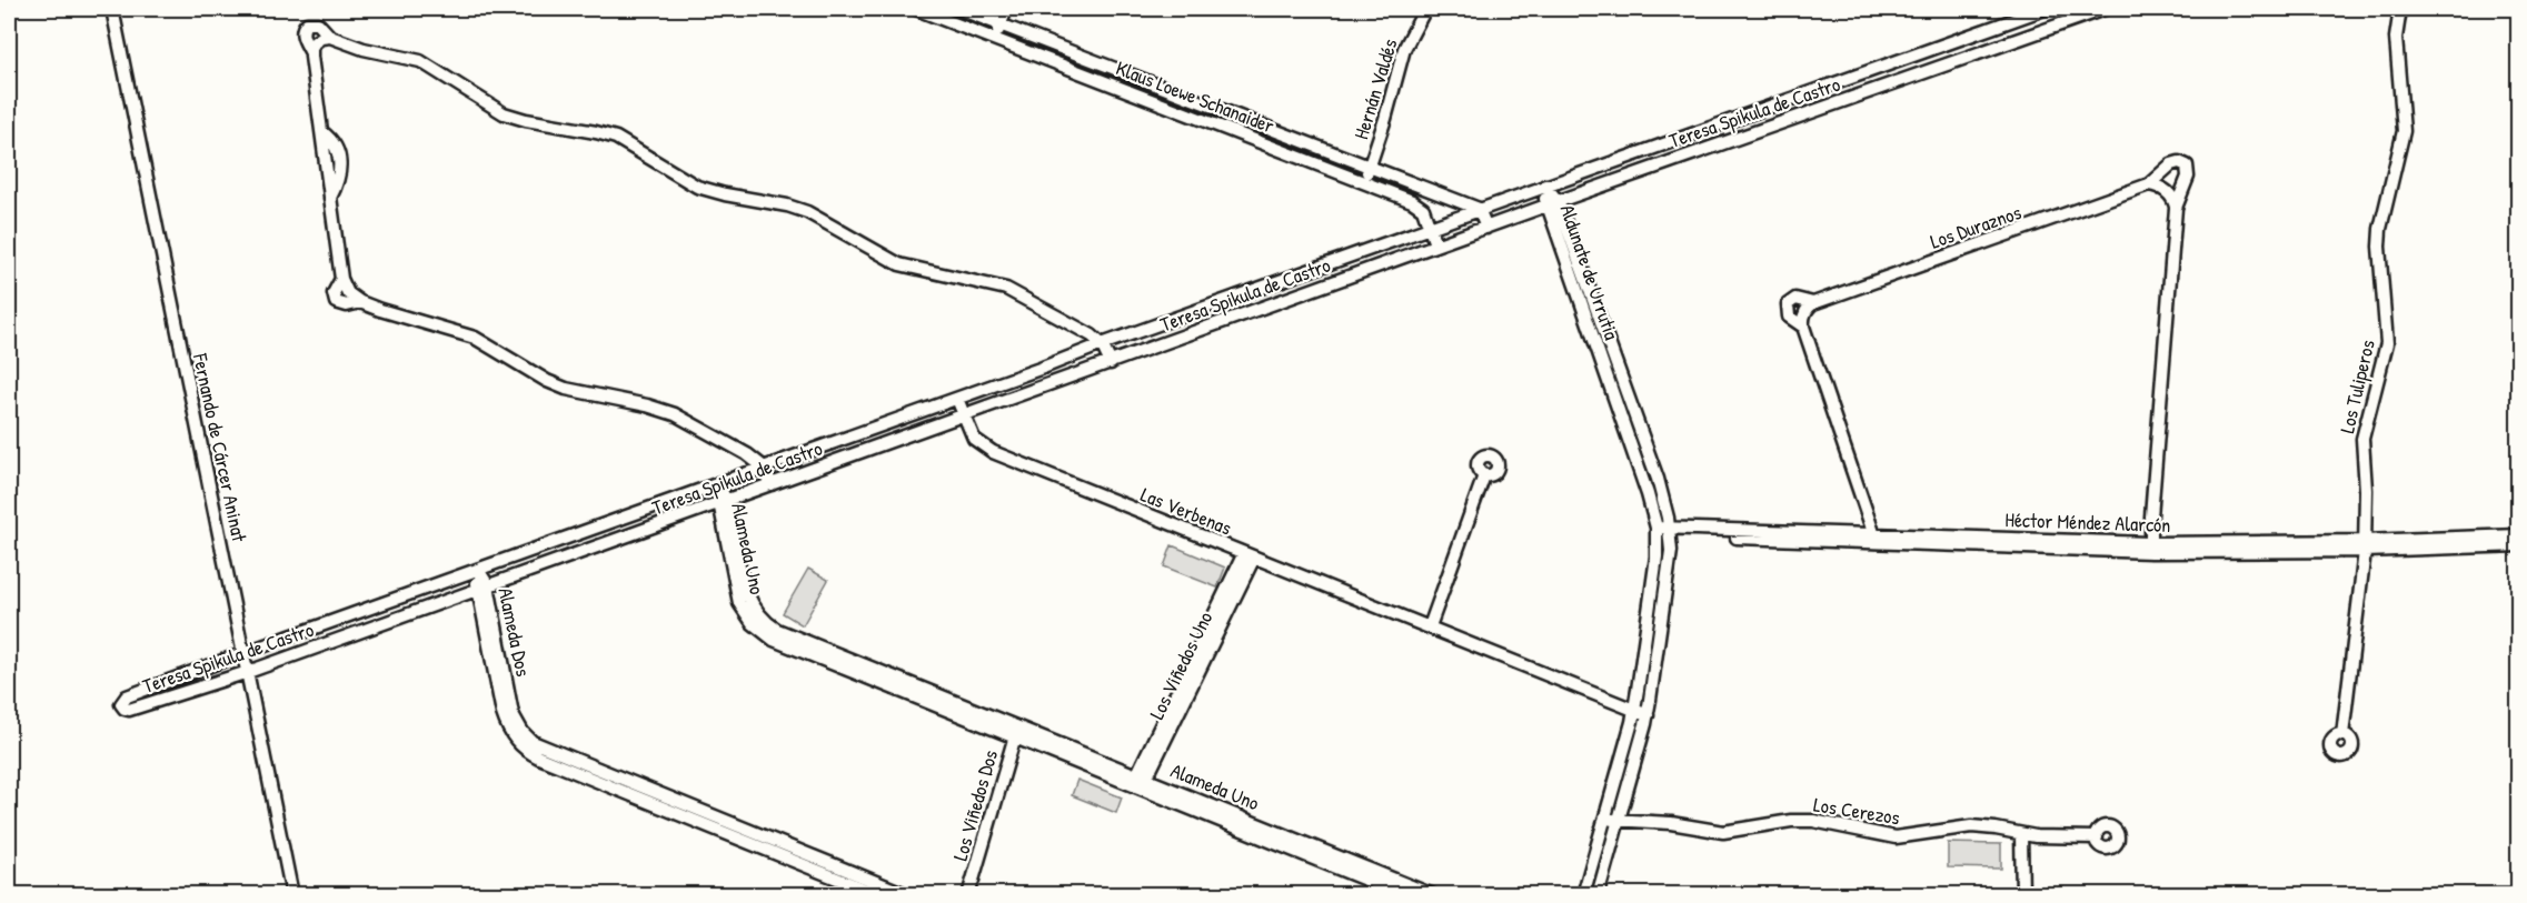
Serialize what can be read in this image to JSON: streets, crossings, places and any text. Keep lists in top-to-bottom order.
{
  "streets": {
    "street": [
      "Hernán Valdés",
      "Klaus Loewe Schanaider",
      "Teresa Spikula de Castro",
      "Los Duraznos",
      "Aldunate de Urrutia",
      "Los Tuliperos",
      "Fernando de Cárcer Aninat",
      "Las Verbenas",
      "Héctor Méndez Alarcón",
      "Alameda Uno",
      "Alameda Dos",
      "Los Viñedos Uno",
      "Los Viñedos Dos",
      "Los Cerezos"
    ]
  },
  "crossings": [
    ["Hernán Valdés", "Klaus Loewe Schanaider"],
    ["Klaus Loewe Schanaider", "Teresa Spikula de Castro"],
    ["Teresa Spikula de Castro", "Aldunate de Urrutia"],
    ["Teresa Spikula de Castro", "Fernando de Cárcer Aninat"],
    ["Teresa Spikula de Castro", "Las Verbenas"],
    ["Teresa Spikula de Castro", "Alameda Uno"],
    ["Teresa Spikula de Castro", "Alameda Dos"],
    ["Los Duraznos", "Héctor Méndez Alarcón"],
    ["Aldunate de Urrutia", "Las Verbenas"],
    ["Aldunate de Urrutia", "Héctor Méndez Alarcón"],
    ["Aldunate de Urrutia", "Los Cerezos"],
    ["Los Tuliperos", "Héctor Méndez Alarcón"],
    ["Las Verbenas", "Los Viñedos Uno"],
    ["Alameda Uno", "Los Viñedos Uno"],
    ["Alameda Uno", "Los Viñedos Dos"]
  ]
}
